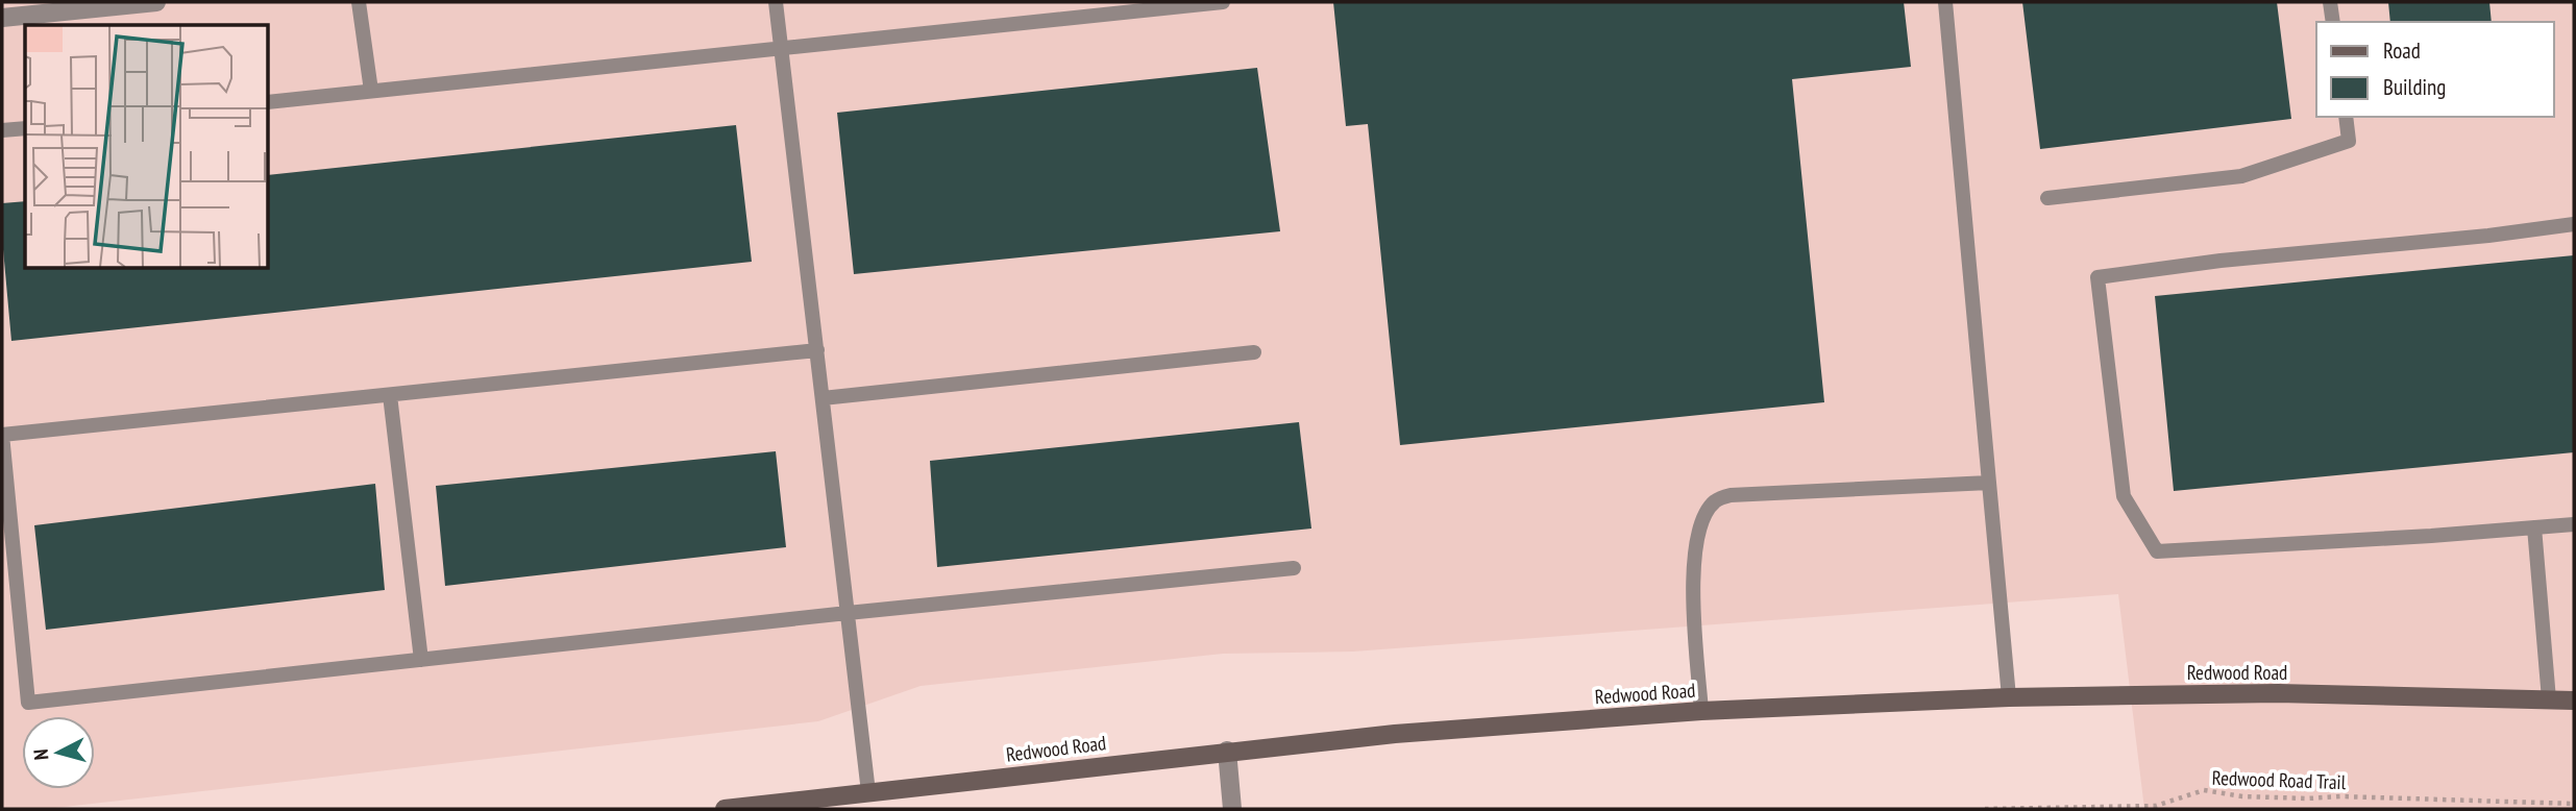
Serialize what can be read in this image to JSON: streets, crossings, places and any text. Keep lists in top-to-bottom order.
{
  "streets": {
    "main road": ["Redwood Road"],
    "path": ["Redwood Road Trail"]
  },
  "legend": ["Road", "Building"],
  "north": "left"
}
